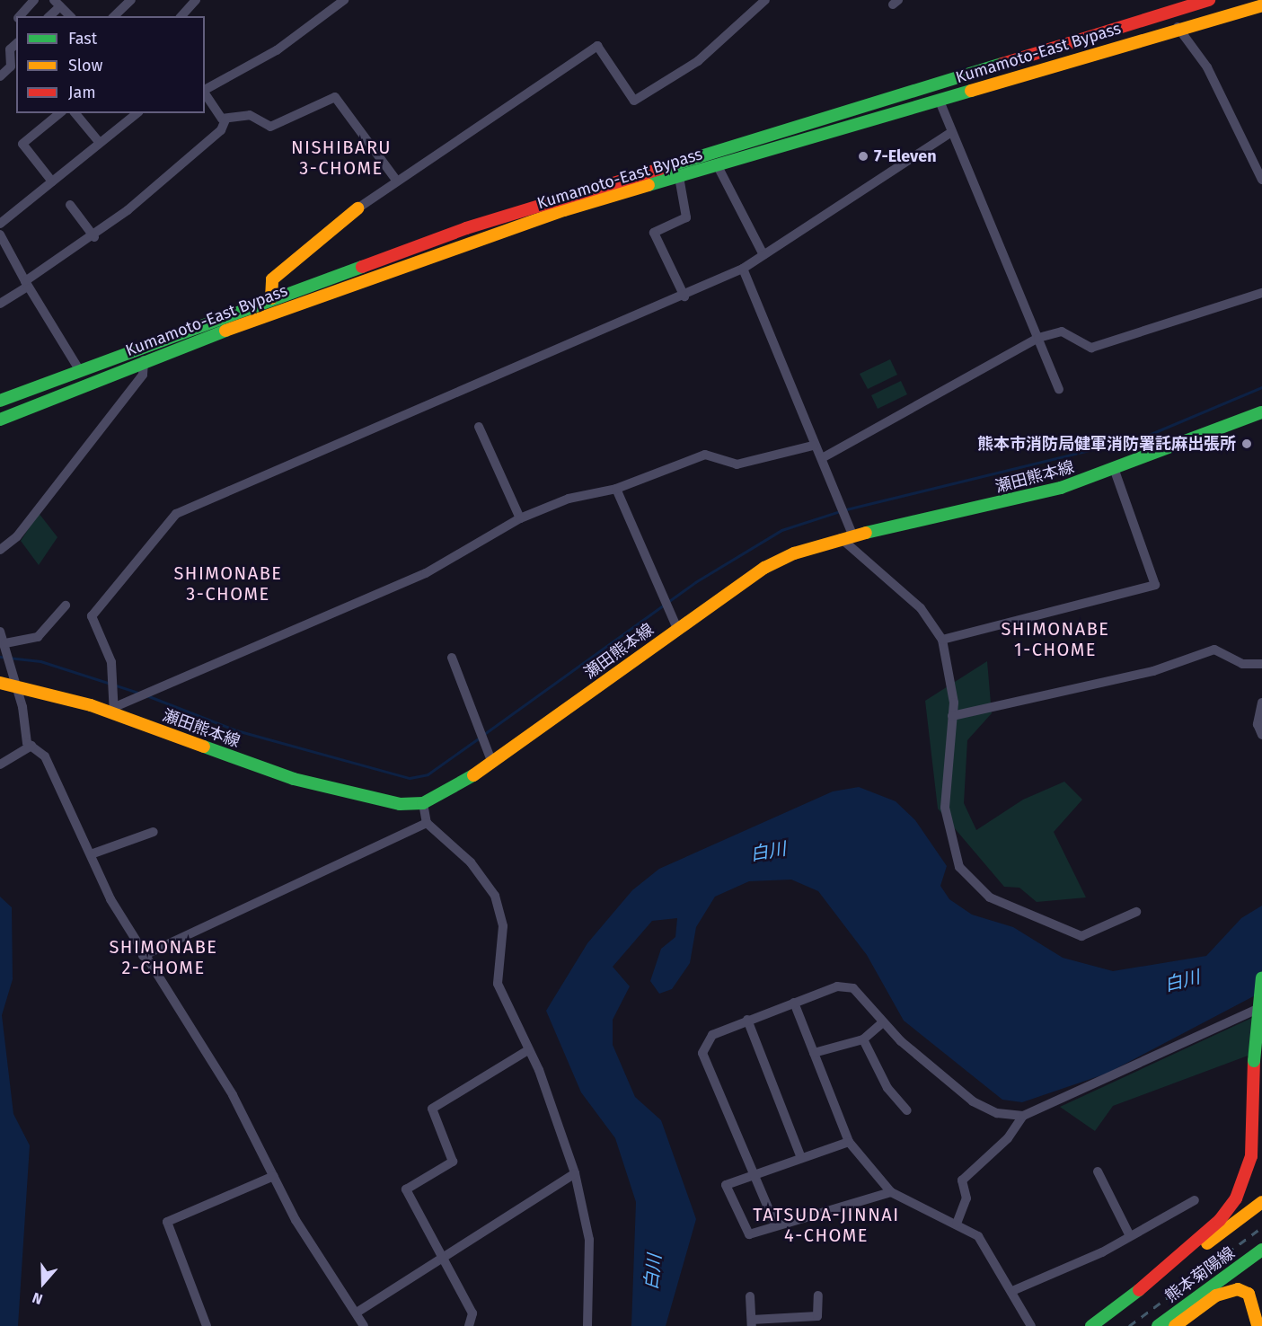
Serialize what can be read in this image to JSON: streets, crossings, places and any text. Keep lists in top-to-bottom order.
{
  "streets": {
    "main road": ["Kumamoto-East Bypass", "瀬田熊本線", "熊本菊陽線"]
  },
  "districts": [
    "NISHIBARU 3-CHOME",
    "SHIMONABE 3-CHOME",
    "SHIMONABE 1-CHOME",
    "SHIMONABE 2-CHOME",
    "TATSUDA-JINNAI 4-CHOME"
  ],
  "water": ["白川"],
  "places": ["7-Eleven", "熊本市消防局健軍消防署託麻出張所"],
  "legend": ["Fast", "Slow", "Jam"],
  "north": "bottom"
}
